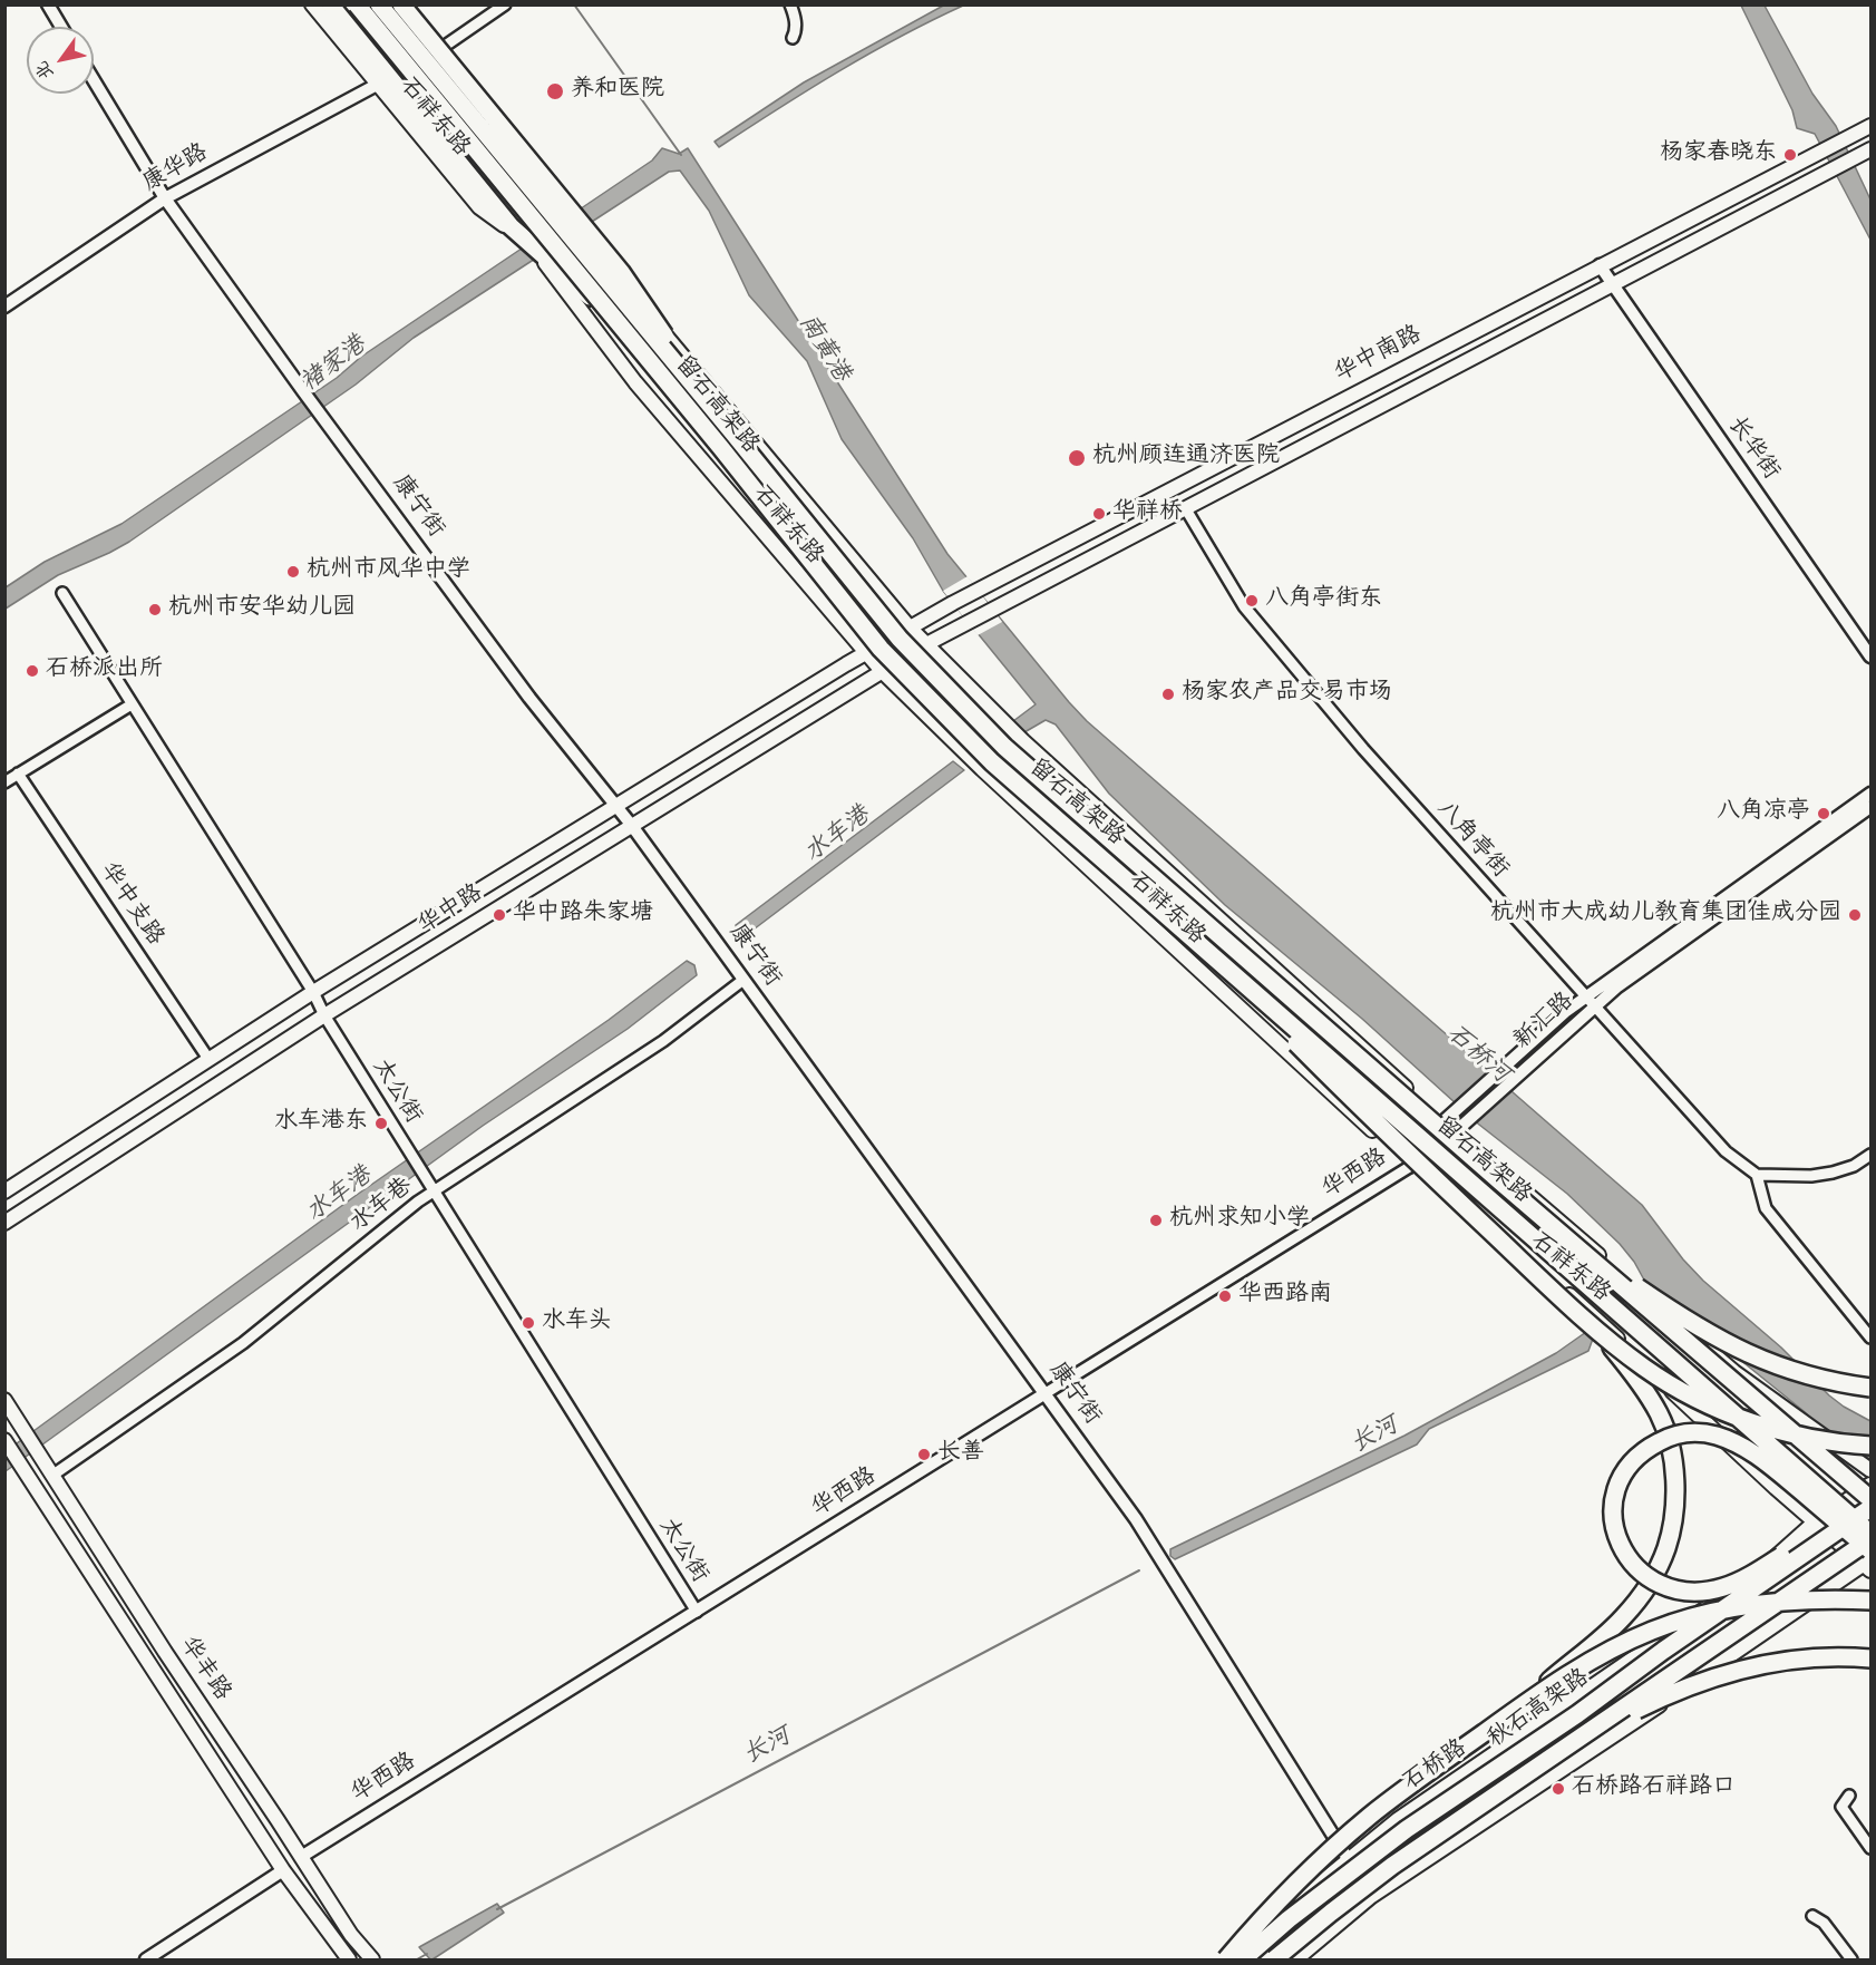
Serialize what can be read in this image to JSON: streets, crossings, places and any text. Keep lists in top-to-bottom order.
{
  "streets": {
    "highway": ["留石高架路", "秋石高架路"],
    "main road": [
      "石祥东路",
      "华中南路",
      "华中路",
      "华丰路",
      "石桥路"
    ],
    "street": [
      "康华路",
      "长华街",
      "康宁街",
      "八角亭街",
      "华中支路",
      "新汇路",
      "太公街",
      "华西路",
      "水车巷"
    ]
  },
  "crossings": [
    ["石祥东路", "康华路"],
    ["石祥东路", "华中南路"],
    ["石祥东路", "华中路"],
    ["石祥东路", "新汇路"],
    ["石祥东路", "华西路"],
    ["石祥东路", "石桥路"],
    ["康华路", "康宁街"],
    ["华中南路", "长华街"],
    ["华中南路", "八角亭街"],
    ["华中南路", "华中路"],
    ["康宁街", "华中路"],
    ["康宁街", "华西路"],
    ["康宁街", "水车巷"],
    ["康宁街", "石桥路"],
    ["八角亭街", "新汇路"],
    ["华中支路", "华中路"],
    ["华中路", "太公街"],
    ["新汇路", "华西路"],
    ["太公街", "华西路"],
    ["太公街", "水车巷"],
    ["华西路", "华丰路"],
    ["水车巷", "华丰路"]
  ],
  "water": [
    "南黄港",
    "褚家港",
    "水车港",
    "石桥河",
    "长河"
  ],
  "places": [
    "养和医院",
    "杨家春晓东",
    "杭州顾连通济医院",
    "华祥桥",
    "杭州市风华中学",
    "八角亭街东",
    "杭州市安华幼儿园",
    "石桥派出所",
    "杨家农产品交易市场",
    "八角凉亭",
    "华中路朱家塘",
    "杭州市大成幼儿教育集团佳成分园",
    "水车港东",
    "杭州求知小学",
    "华西路南",
    "水车头",
    "长善",
    "石桥路石祥路口"
  ],
  "north": "bottom left"
}
